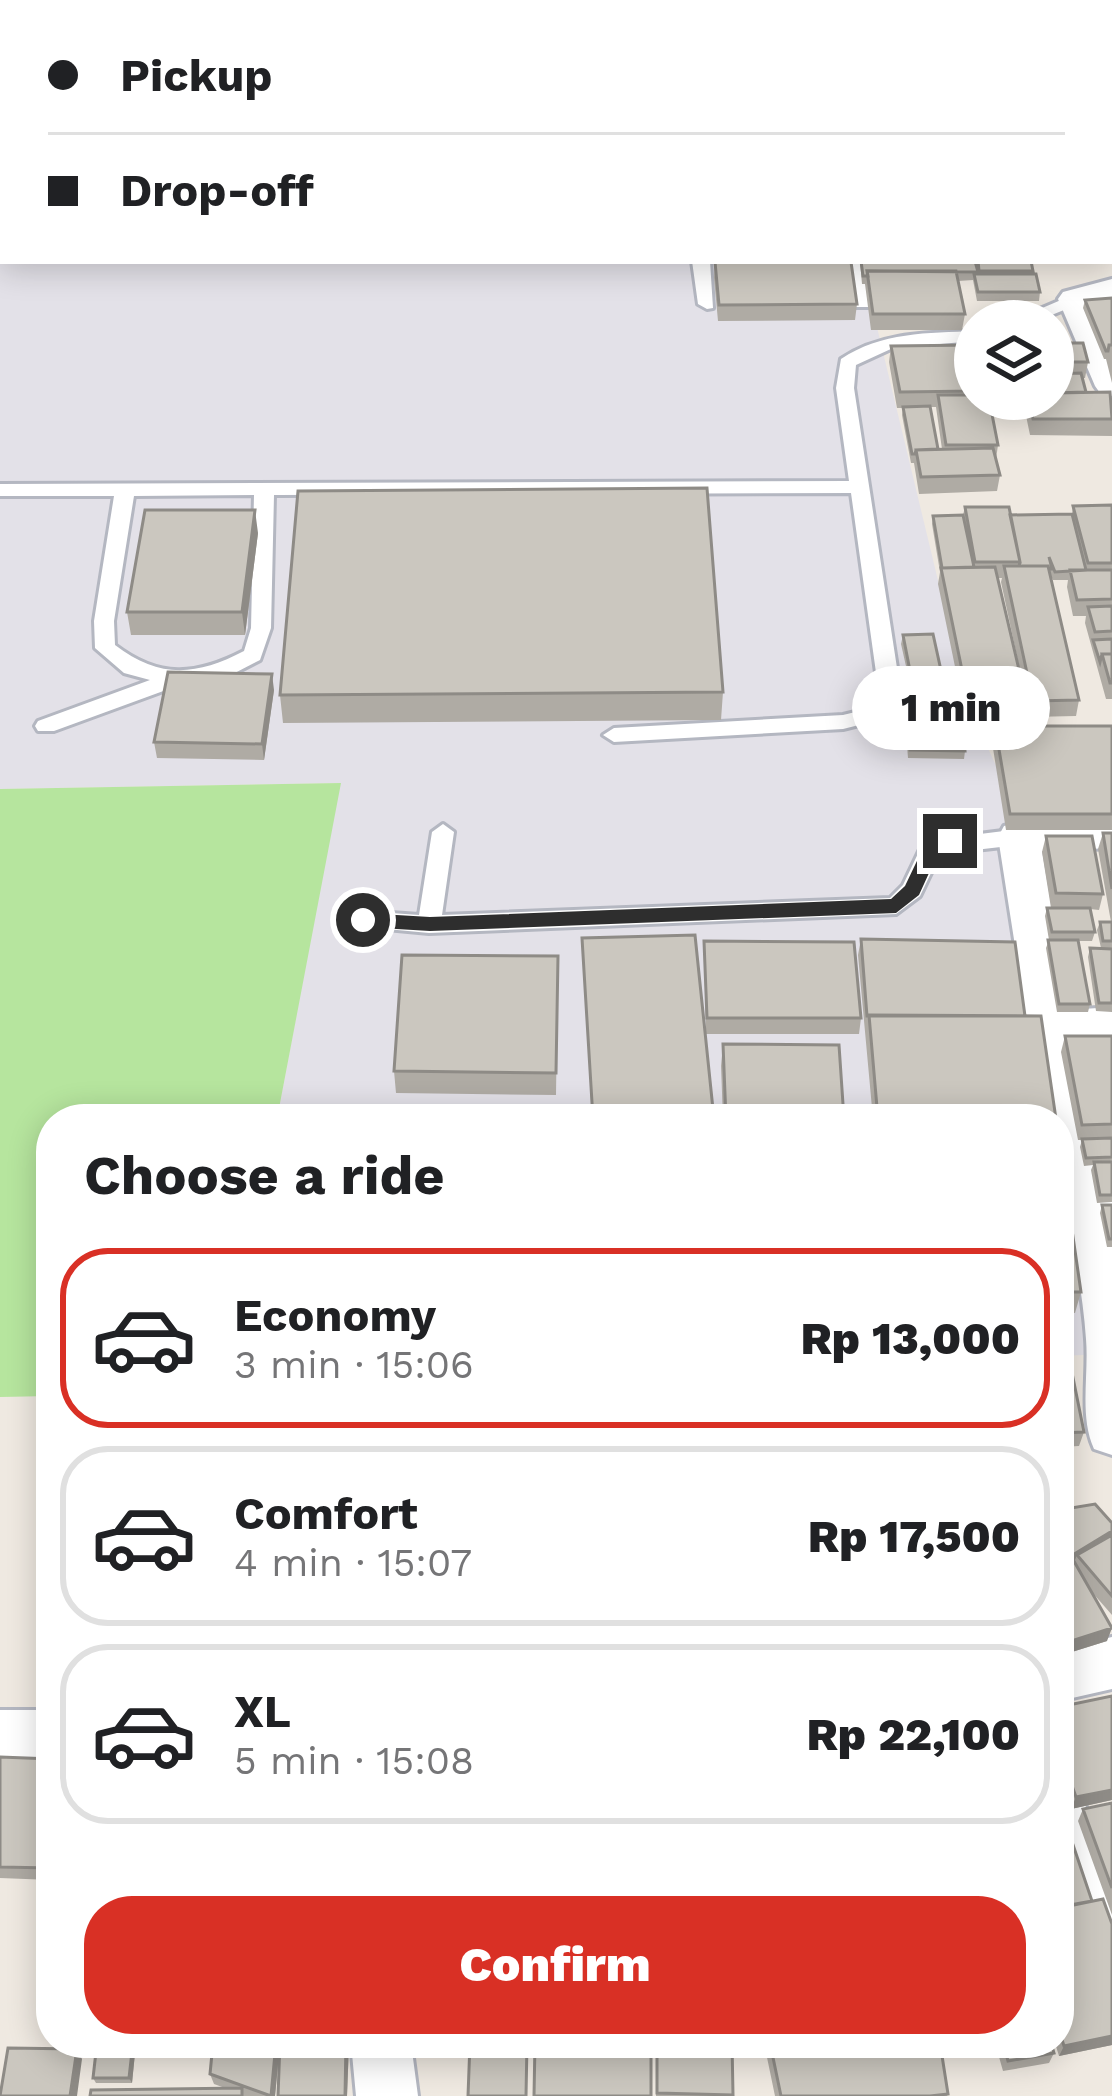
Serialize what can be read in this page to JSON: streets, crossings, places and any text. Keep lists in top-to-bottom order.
{
  "page": {
    "banner": ["Pickup", "Drop-off"],
    "bubble": "1 min",
    "heading": "Choose a ride",
    "list": [
      {
        "name": "Economy",
        "note": "3 min · 15:06",
        "value": "Rp 13,000"
      },
      {
        "name": "Comfort",
        "note": "4 min · 15:07",
        "value": "Rp 17,500"
      },
      {
        "name": "XL",
        "note": "5 min · 15:08",
        "value": "Rp 22,100"
      }
    ],
    "buttons": "Confirm"
  }
}
